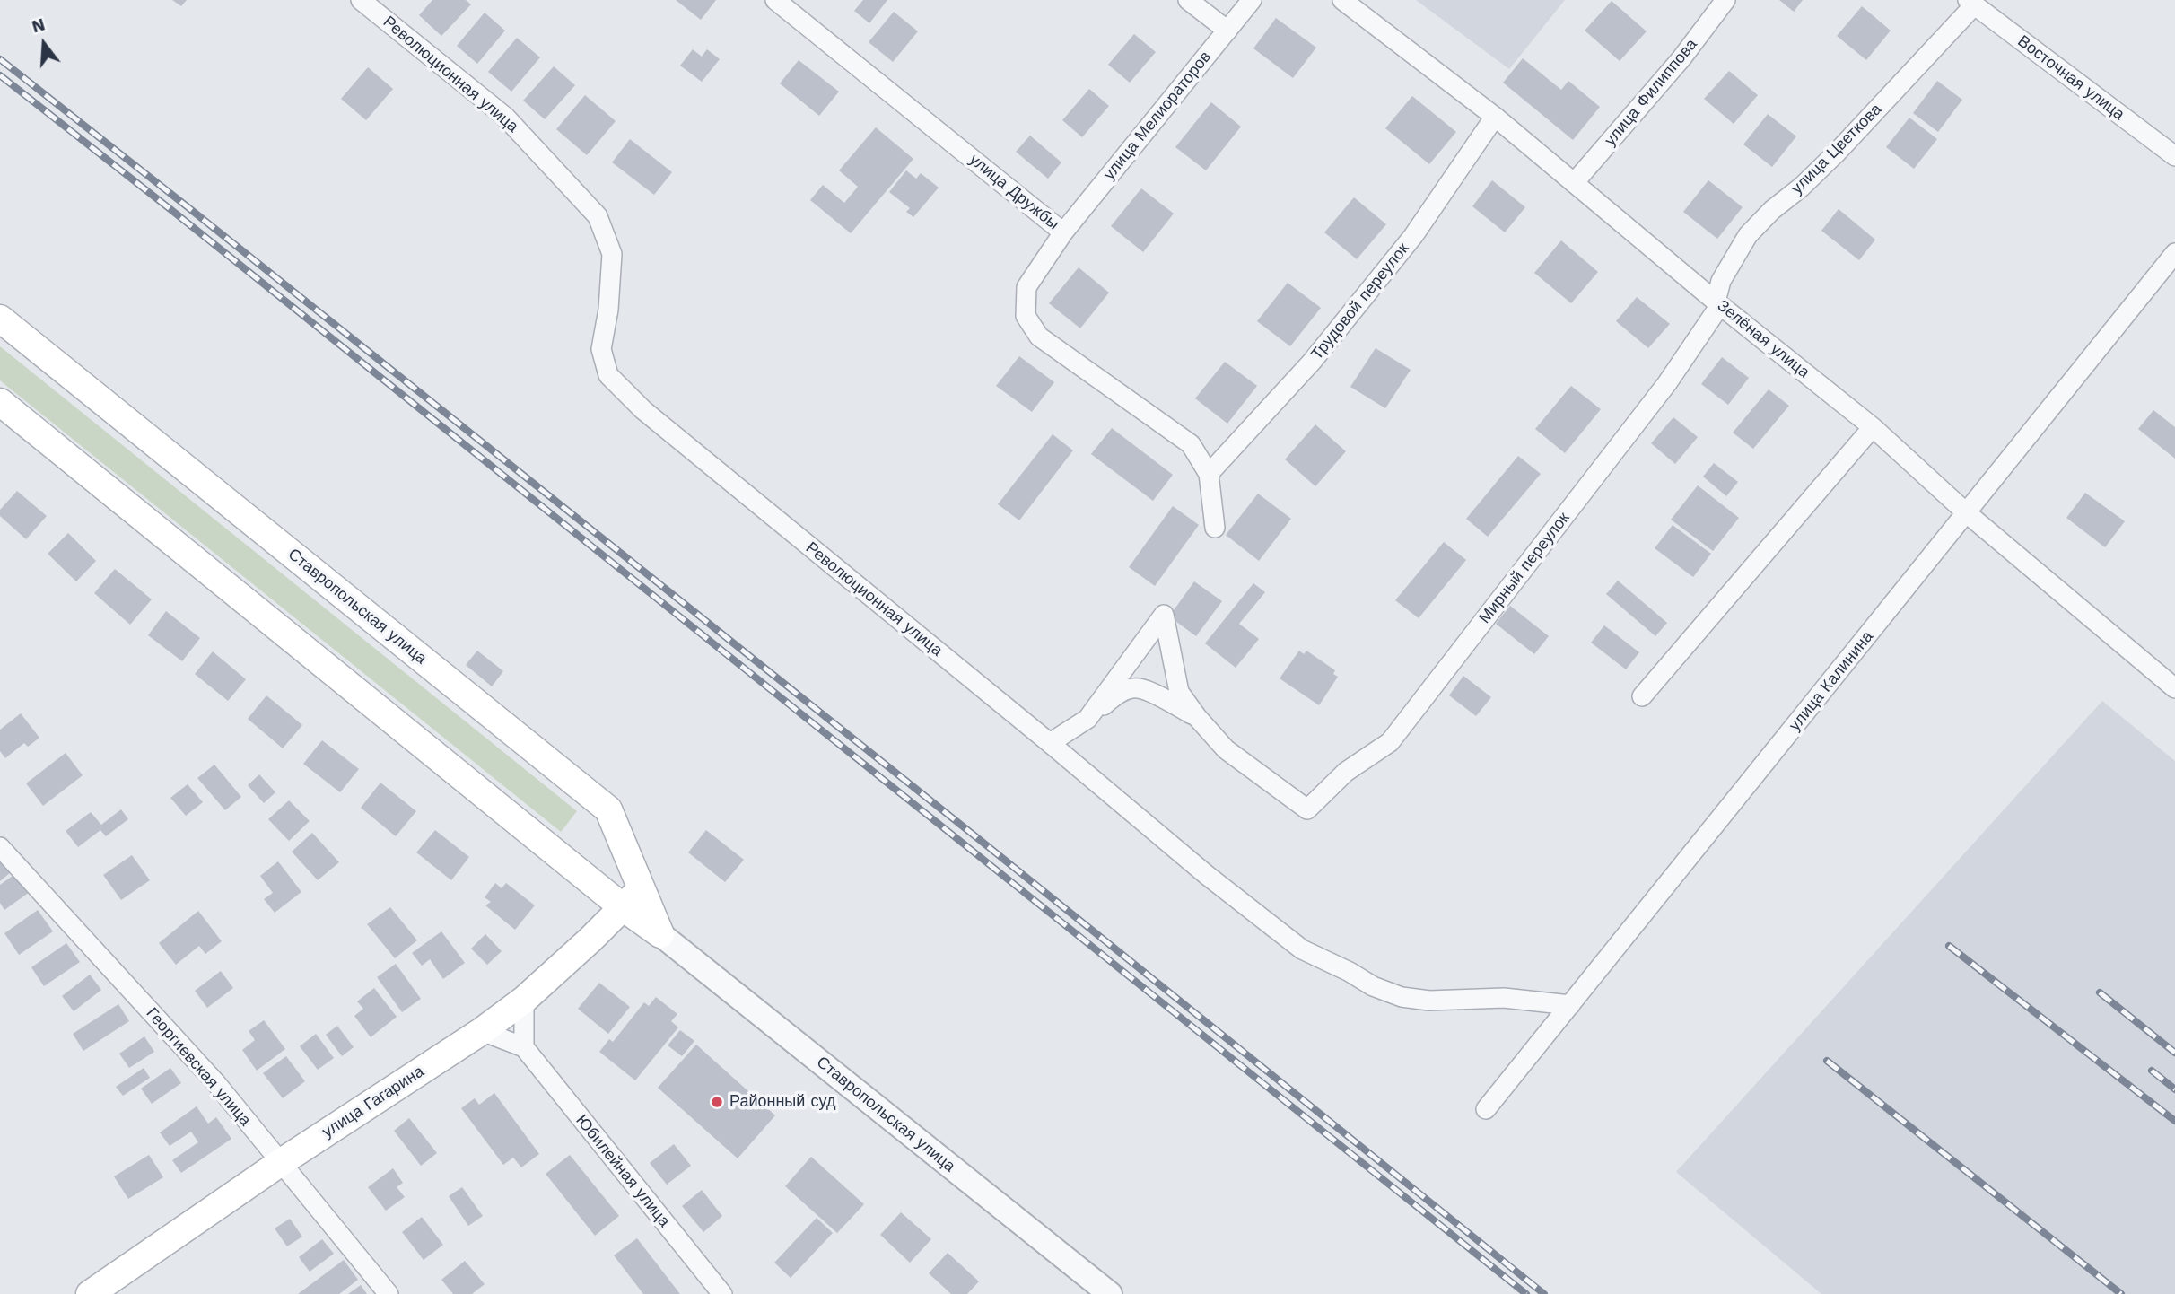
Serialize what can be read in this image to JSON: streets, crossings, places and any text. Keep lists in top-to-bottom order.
{
  "streets": {
    "main road": ["Ставропольская улица", "улица Гагарина"],
    "street": [
      "Революционная улица",
      "Восточная улица",
      "улица Филиппова",
      "улица Мелиораторов",
      "улица Цветкова",
      "улица Дружбы",
      "Трудовой переулок",
      "Зелёная улица",
      "Мирный переулок",
      "улица Калинина",
      "Георгиевская улица",
      "Юбилейная улица"
    ]
  },
  "crossings": [
    ["Революционная улица", "улица Калинина"],
    ["Восточная улица", "улица Цветкова"],
    ["улица Филиппова", "Зелёная улица"],
    ["улица Мелиораторов", "улица Дружбы"],
    ["улица Цветкова", "Зелёная улица"],
    ["улица Цветкова", "Мирный переулок"],
    ["улица Дружбы", "Трудовой переулок"],
    ["Трудовой переулок", "Зелёная улица"],
    ["Зелёная улица", "Мирный переулок"],
    ["Зелёная улица", "улица Калинина"],
    ["Ставропольская улица", "улица Гагарина"],
    ["Георгиевская улица", "улица Гагарина"]
  ],
  "places": ["Районный суд"],
  "north": "top"
}
